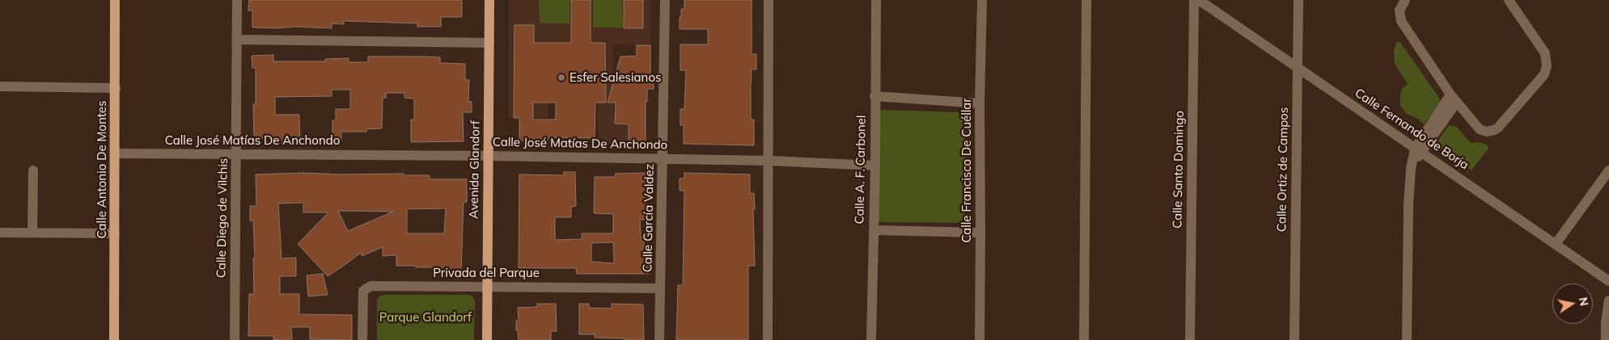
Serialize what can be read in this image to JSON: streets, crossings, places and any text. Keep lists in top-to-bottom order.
{
  "streets": {
    "main road": ["Calle Antonio De Montes", "Avenida Glandorf"],
    "street": [
      "Calle Fernando de Borja",
      "Calle José Matías De Anchondo",
      "Calle A. F. Carbonel",
      "Calle Santo Domingo",
      "Calle Ortiz de Campos",
      "Calle Francisco De Cuéllar",
      "Calle Diego de Vilchis",
      "Calle García Valdez",
      "Privada del Parque"
    ]
  },
  "crossings": [
    ["Calle Fernando de Borja", "Calle Ortiz de Campos"],
    ["Calle José Matías De Anchondo", "Calle Antonio De Montes"],
    ["Calle José Matías De Anchondo", "Avenida Glandorf"],
    ["Calle José Matías De Anchondo", "Calle A. F. Carbonel"],
    ["Calle José Matías De Anchondo", "Calle Diego de Vilchis"],
    ["Calle José Matías De Anchondo", "Calle García Valdez"],
    ["Avenida Glandorf", "Privada del Parque"],
    ["Calle García Valdez", "Privada del Parque"]
  ],
  "parks": ["Parque Glandorf"],
  "places": ["Esfer Salesianos"],
  "north": "right"
}
